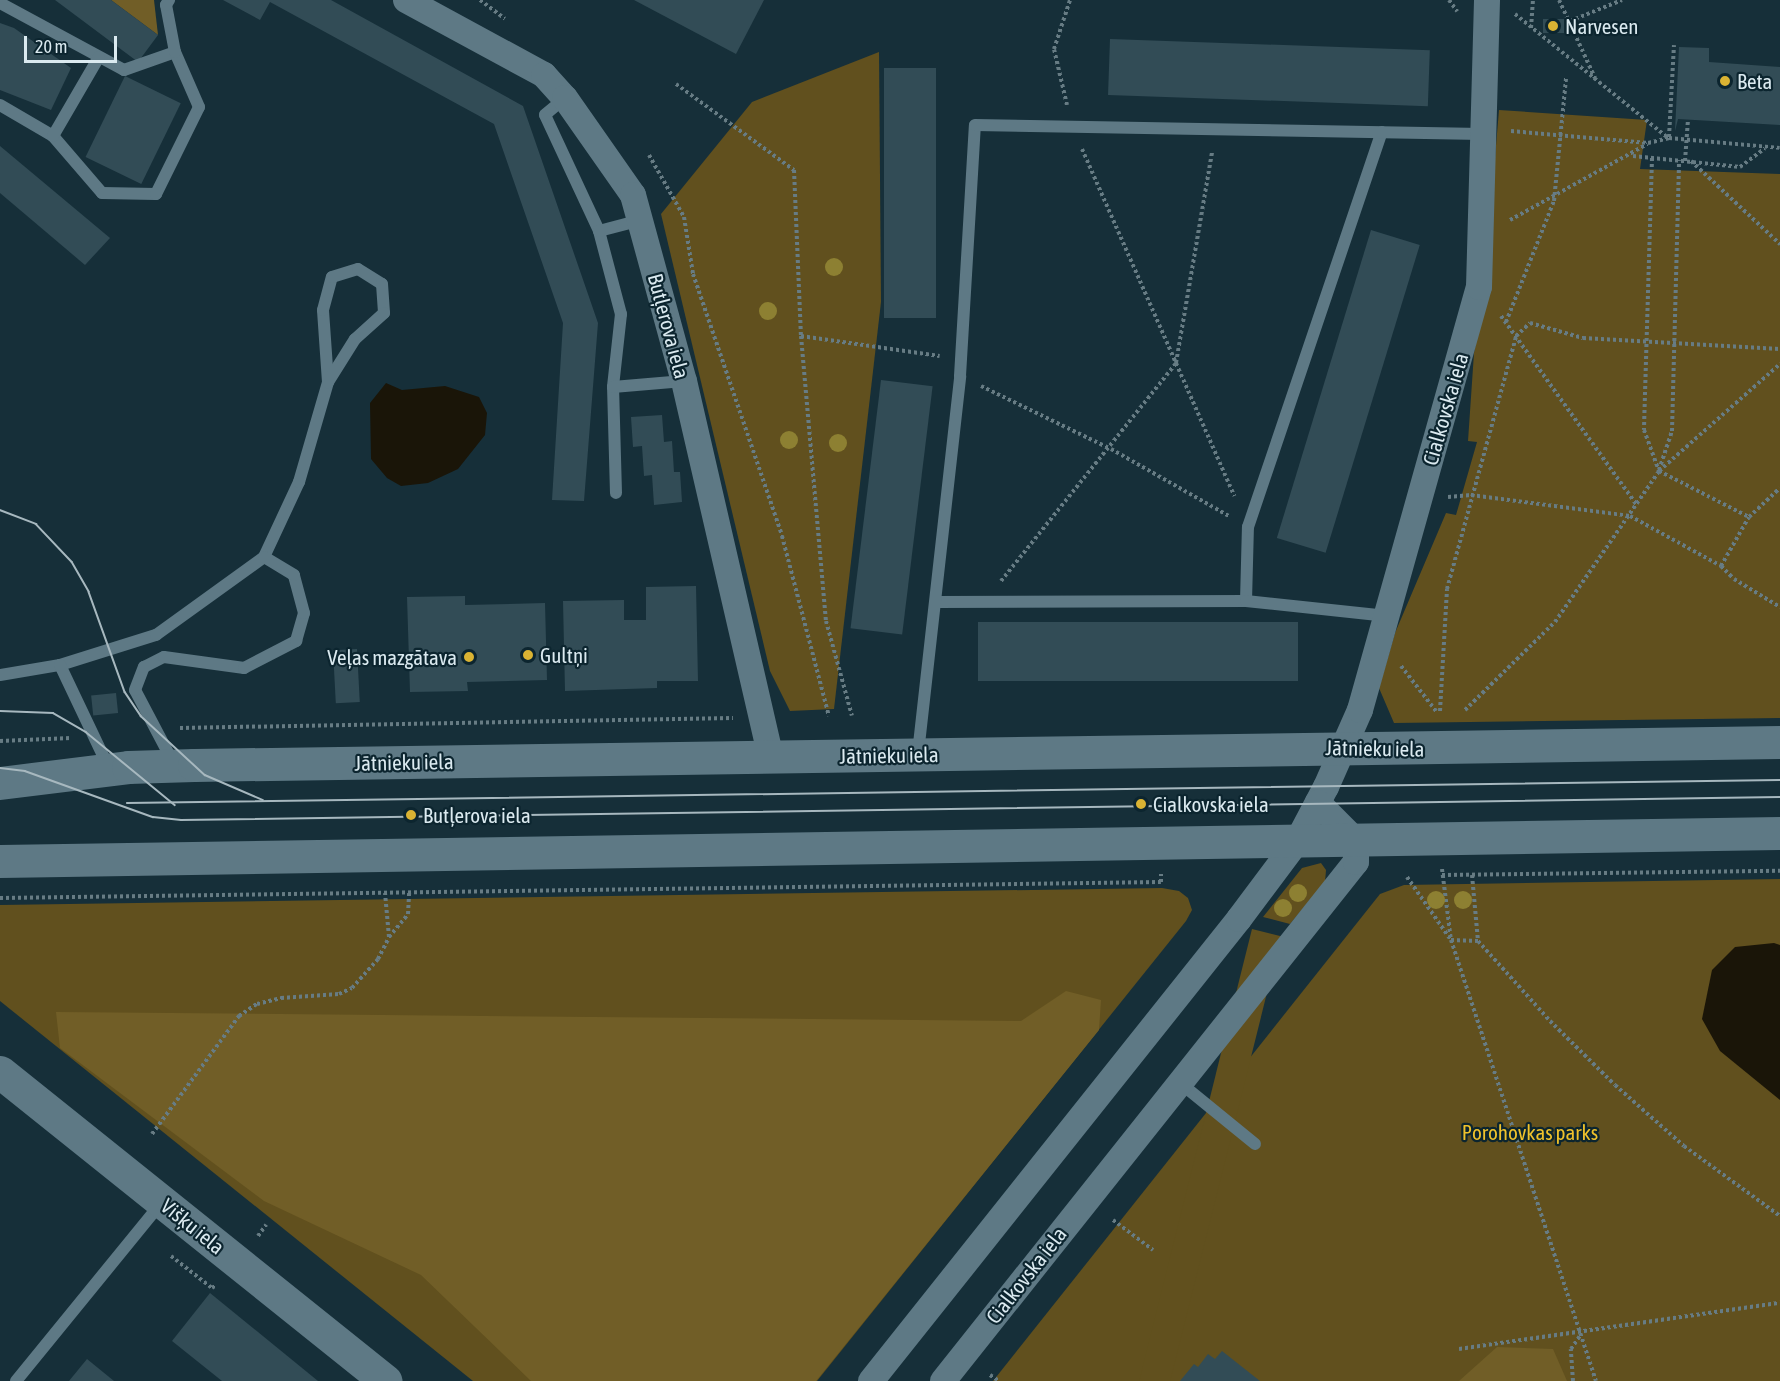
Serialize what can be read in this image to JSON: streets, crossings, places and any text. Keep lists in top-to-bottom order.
{
  "streets": {
    "street": [
      "Butļerova iela",
      "Cialkovska iela",
      "Jātnieku iela",
      "Višķu iela"
    ]
  },
  "crossings": [
    ["Butļerova iela", "Jātnieku iela"],
    ["Cialkovska iela", "Jātnieku iela"]
  ],
  "parks": ["Porohovkas parks"],
  "places": [
    "Narvesen",
    "Beta",
    "Gultņi",
    "Veļas mazgātava",
    "Cialkovska iela",
    "Butļerova iela"
  ],
  "scale_bar": "20 m"
}
